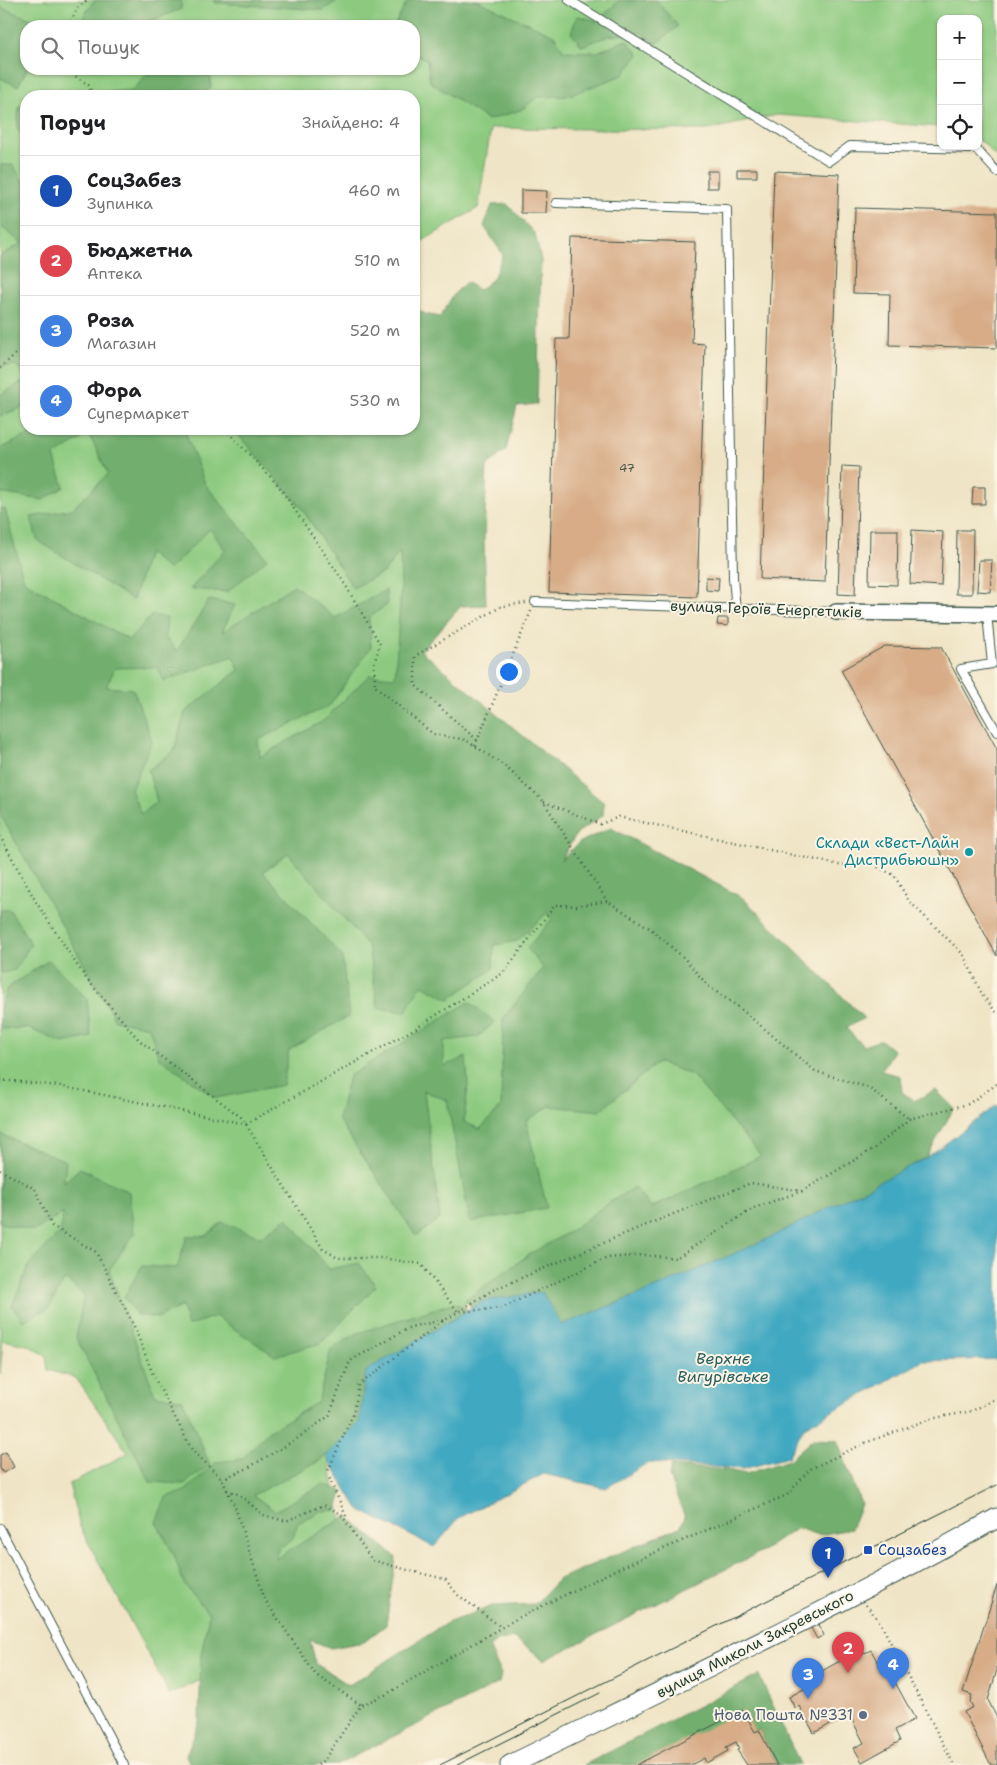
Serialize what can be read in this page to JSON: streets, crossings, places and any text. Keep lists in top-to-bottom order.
{
  "streets": {
    "street": ["вулиця Героїв Енергетиків", "вулиця Миколи Закревського"]
  },
  "water": ["Верхнє Вигурівське"],
  "places": {
    "other": ["Склади «Вест-Лайн Дистрибьюшн»", "Нова Пошта №331"],
    "transit": ["Соцзабез"]
  },
  "house_numbers": ["47"],
  "page": {
    "map_buttons": ["+", "−"],
    "search": "Пошук",
    "heading": ["Поруч", "Знайдено: 4"],
    "list": [
      {
        "mark": "1",
        "name": "СоцЗабез",
        "note": "Зупинка",
        "value": "460 m"
      },
      {
        "mark": "2",
        "name": "Бюджетна",
        "note": "Аптека",
        "value": "510 m"
      },
      {
        "mark": "3",
        "name": "Роза",
        "note": "Магазин",
        "value": "520 m"
      },
      {
        "mark": "4",
        "name": "Фора",
        "note": "Супермаркет",
        "value": "530 m"
      }
    ],
    "pins": [
      "1",
      "2",
      "4",
      "3"
    ]
  }
}
